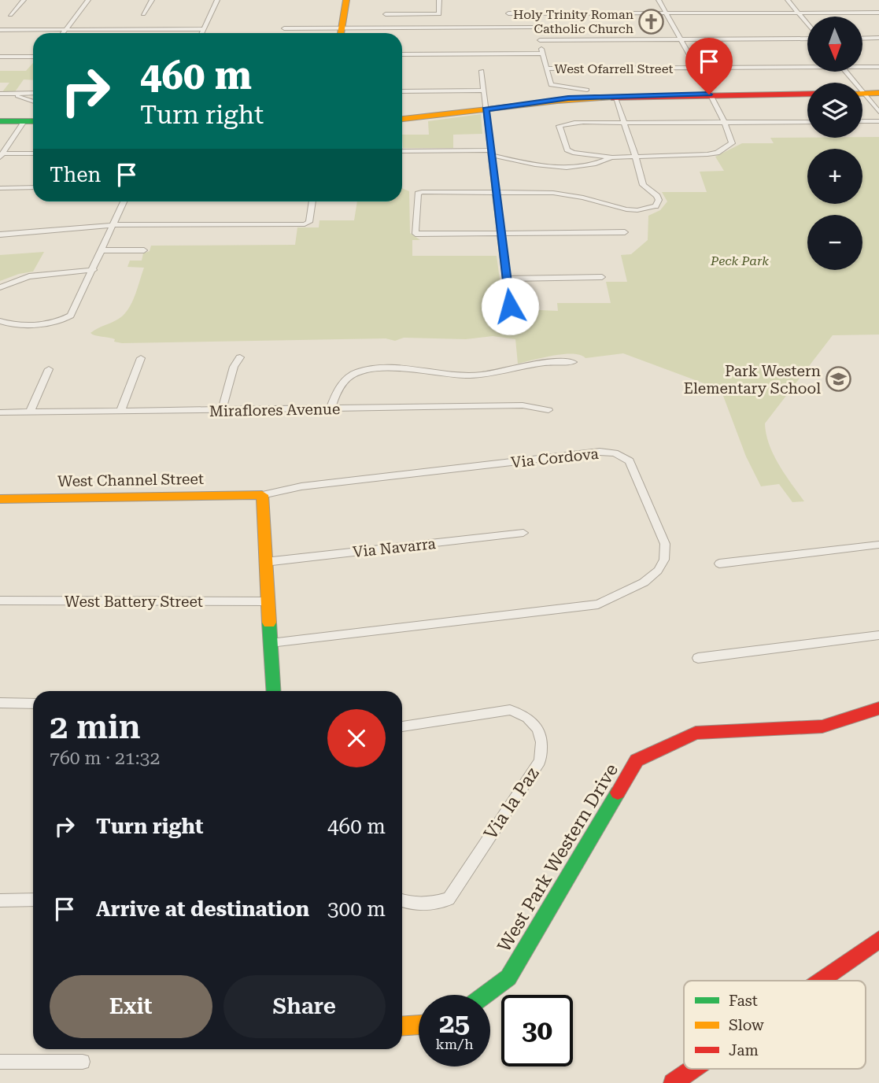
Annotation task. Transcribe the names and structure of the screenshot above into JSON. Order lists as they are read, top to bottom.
{
  "streets": {
    "street": [
      "West Ofarrell Street",
      "Miraflores Avenue",
      "Via Cordova",
      "West Channel Street",
      "Via Navarra",
      "West Battery Street",
      "Via la Paz",
      "West Park Western Drive"
    ]
  },
  "crossings": [
    ["Via Cordova", "West Channel Street"]
  ],
  "parks": ["Peck Park"],
  "places": {
    "church": ["Holy Trinity Roman Catholic Church"],
    "school or university": ["Park Western Elementary School"]
  },
  "legend": ["Fast", "Slow", "Jam"],
  "north": "bottom",
  "page": {
    "map_buttons": ["+", "−"],
    "turn": ["460 m", "Turn right"],
    "then": "Then",
    "heading": ["2 min", "760 m · 21:32"],
    "list": [
      {
        "name": "Turn right",
        "value": "460 m"
      },
      {
        "name": "Arrive at destination",
        "value": "300 m"
      }
    ],
    "buttons": ["Exit", "Share"],
    "speed": "25 km/h",
    "limit": "30"
  }
}
